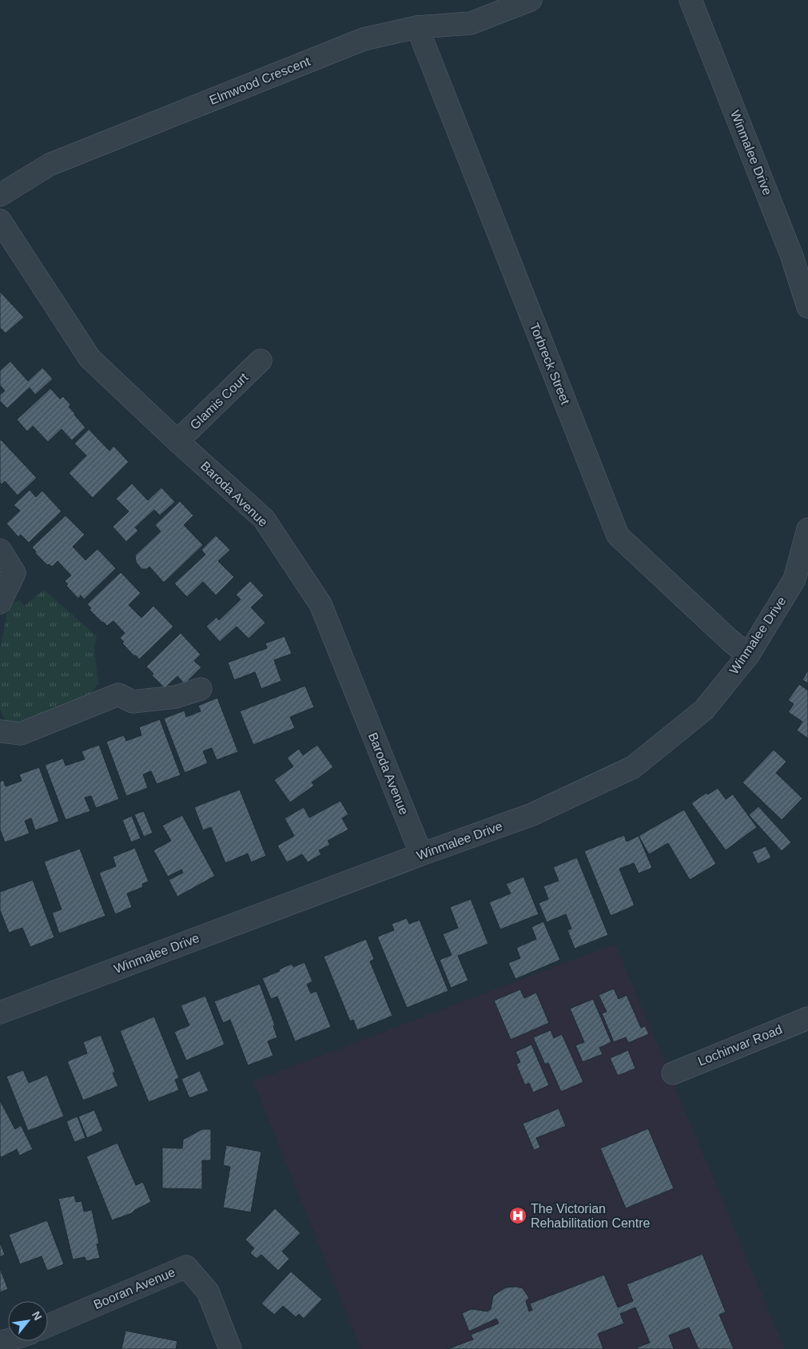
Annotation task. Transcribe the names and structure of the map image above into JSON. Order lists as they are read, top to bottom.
{
  "streets": {
    "street": [
      "Elmwood Crescent",
      "Winmalee Drive",
      "Torbreck Street",
      "Glamis Court",
      "Baroda Avenue",
      "Lochinvar Road",
      "Booran Avenue"
    ]
  },
  "crossings": [
    ["Elmwood Crescent", "Torbreck Street"],
    ["Winmalee Drive", "Torbreck Street"],
    ["Winmalee Drive", "Baroda Avenue"],
    ["Glamis Court", "Baroda Avenue"]
  ],
  "places": {
    "hospital": ["The Victorian Rehabilitation Centre"]
  },
  "north": "top right"
}
